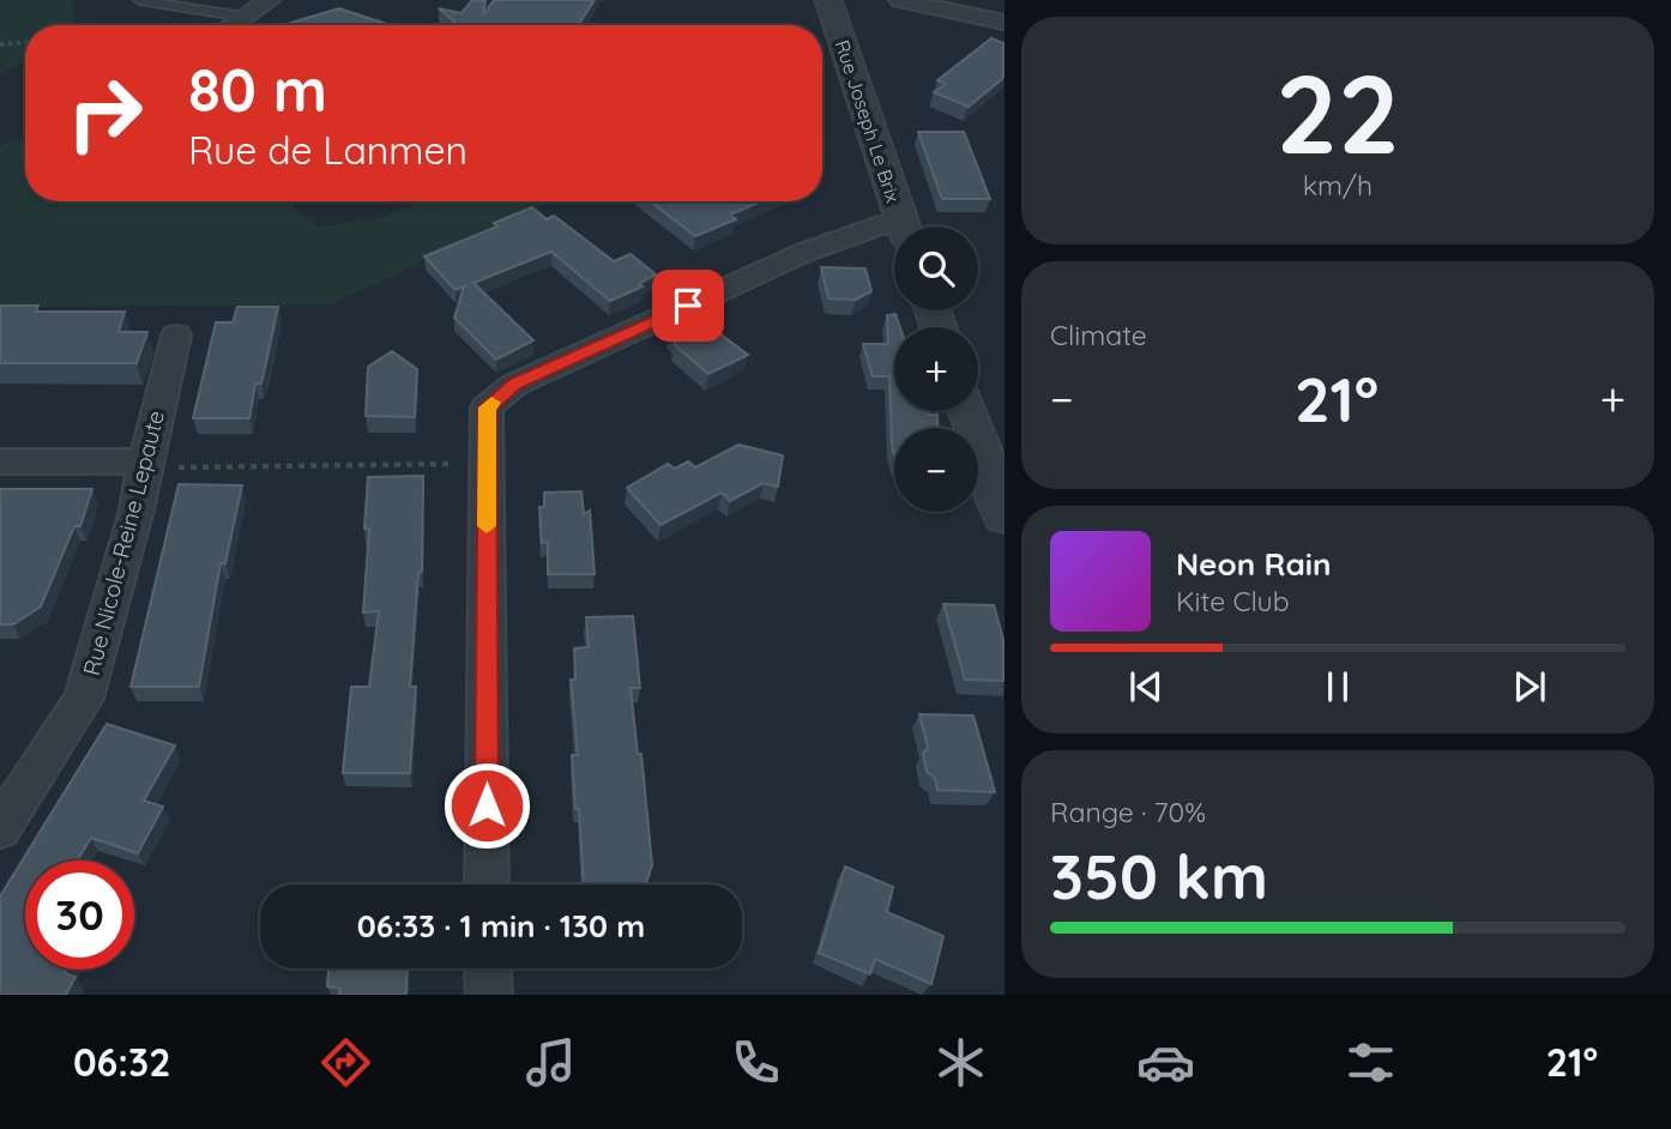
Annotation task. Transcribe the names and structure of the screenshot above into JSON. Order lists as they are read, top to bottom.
{
  "streets": {
    "street": ["Rue Joseph Le Brix", "Rue Nicole-Reine Lepaute"]
  },
  "page": {
    "tile": [
      ["22", "km/h"],
      "Climate",
      ["Range · 70%", "350 km"]
    ],
    "turn": ["80 m", "Rue de Lanmen"],
    "map_buttons": ["+", "−"],
    "heat": ["−", "21°", "+"],
    "song": ["Neon Rain", "Kite Club"],
    "limit": "30",
    "trip": "06:33 · 1 min · 130 m",
    "tabs": ["06:32", "21°"]
  }
}
